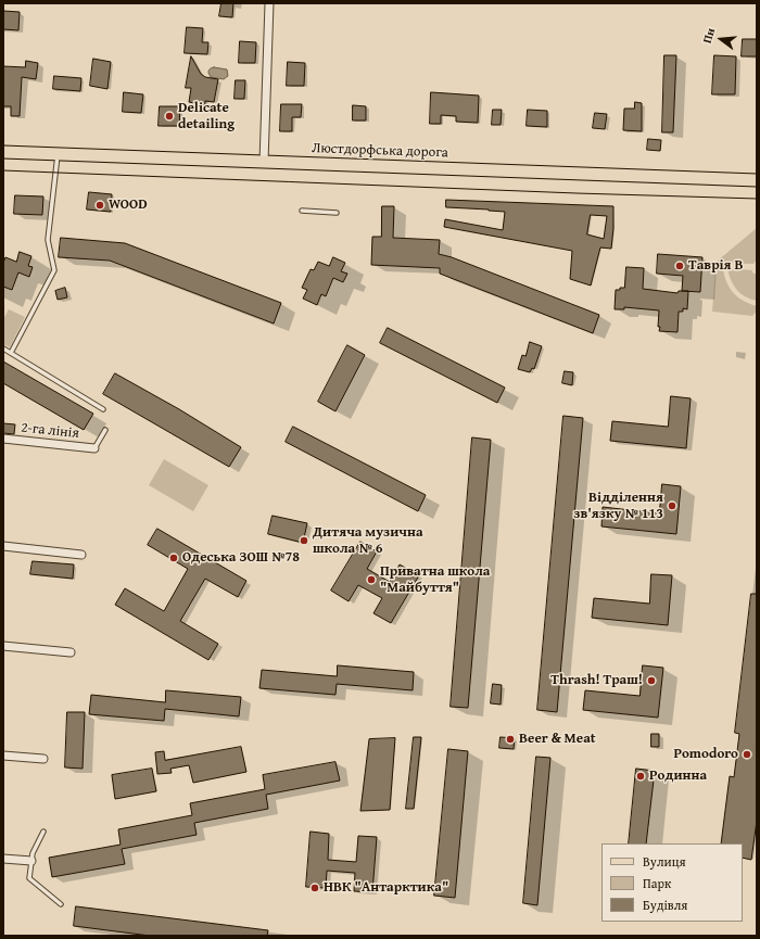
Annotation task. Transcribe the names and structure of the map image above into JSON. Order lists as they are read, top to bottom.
{
  "streets": {
    "main road": ["Люстдорфська дорога"],
    "street": ["2-га лінія"]
  },
  "places": [
    "Delicate detailing",
    "WOOD",
    "Таврія В",
    "Відділення зв'язку № 113",
    "Дитяча музична школа № 6",
    "Одеська ЗОШ №78",
    "Приватна школа \"Майбуття\"",
    "Thrash! Траш!",
    "Beer & Meat",
    "Pomodoro",
    "Родинна",
    "НВК \"Антарктика\""
  ],
  "legend": ["Вулиця", "Парк", "Будівля"],
  "north": "left"
}
